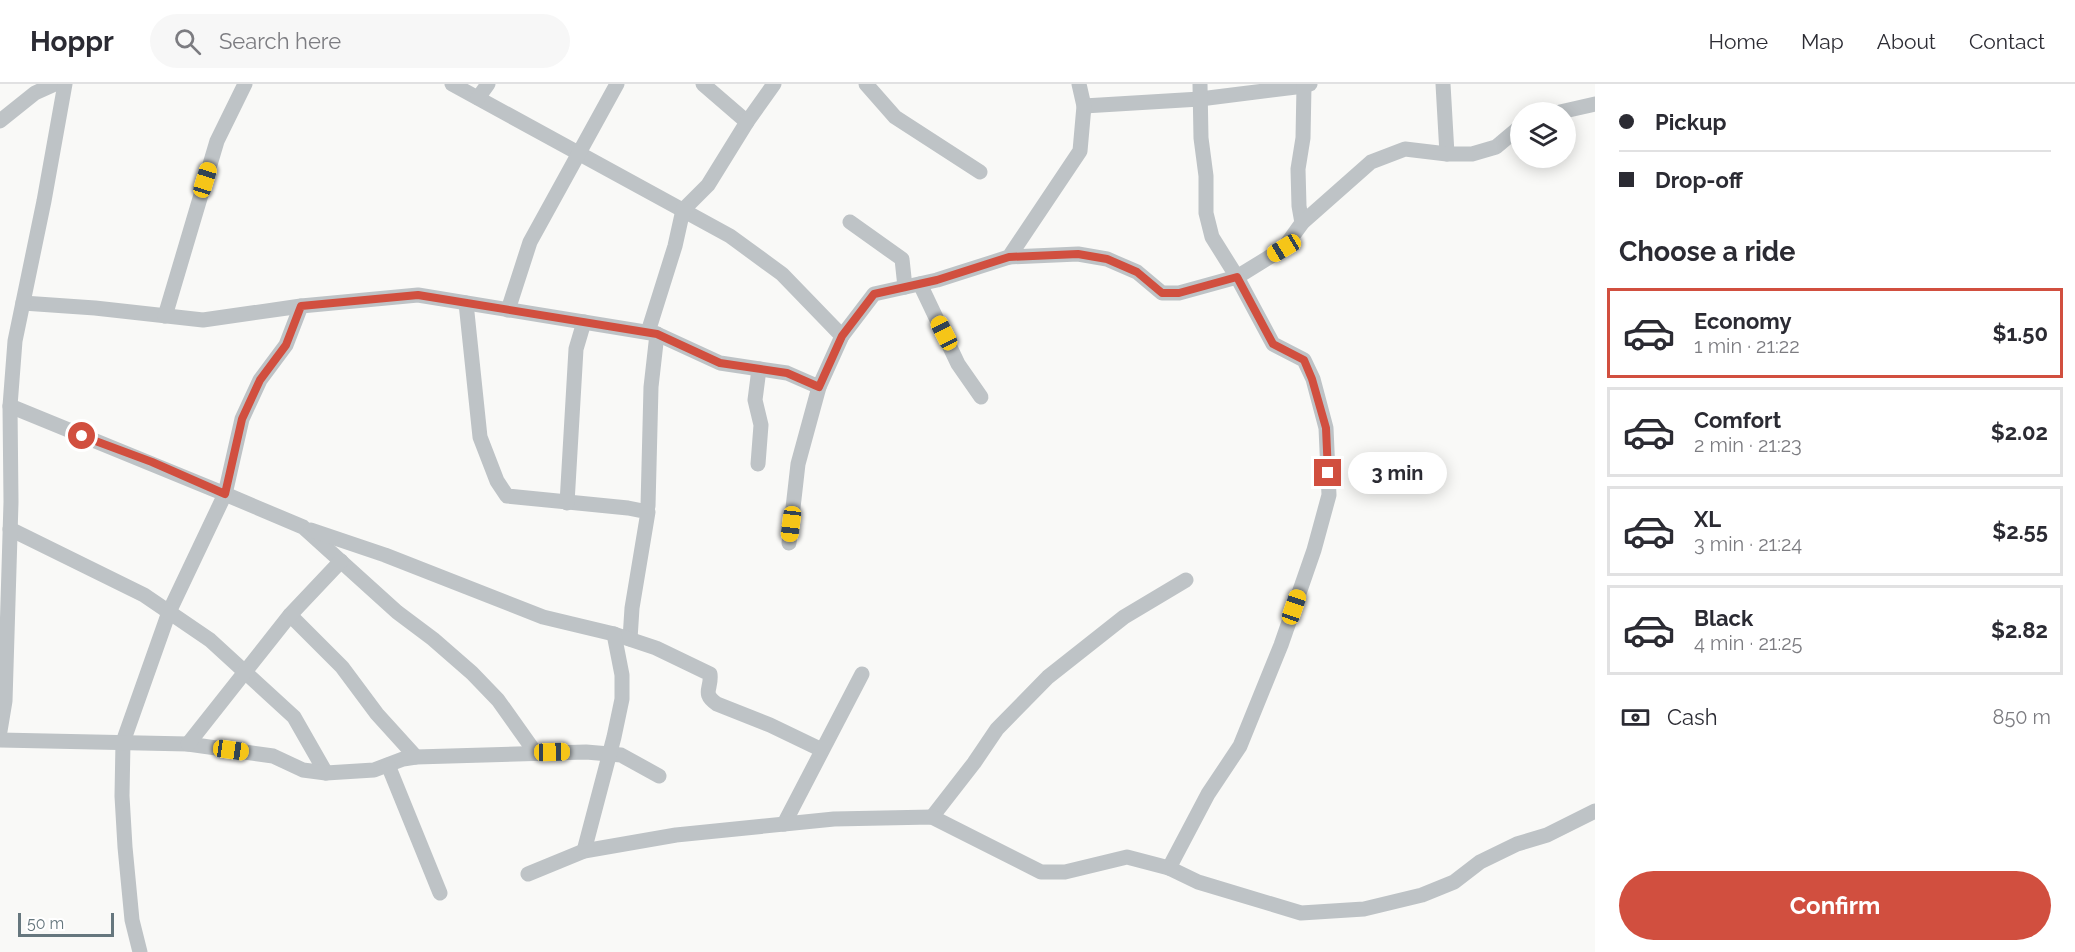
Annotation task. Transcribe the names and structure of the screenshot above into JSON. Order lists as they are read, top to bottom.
{
  "scale_bar": "50 m",
  "page": {
    "header": "Hoppr",
    "search": "Search here",
    "nav": [
      "Home",
      "Map",
      "About",
      "Contact"
    ],
    "banner": ["Pickup", "Drop-off"],
    "heading": "Choose a ride",
    "list": [
      {
        "name": "Economy",
        "note": "1 min · 21:22",
        "value": "$1.50"
      },
      {
        "name": "Comfort",
        "note": "2 min · 21:23",
        "value": "$2.02"
      },
      {
        "name": "XL",
        "note": "3 min · 21:24",
        "value": "$2.55"
      },
      {
        "name": "Black",
        "note": "4 min · 21:25",
        "value": "$2.82"
      }
    ],
    "bubble": "3 min",
    "pay": ["Cash", "850 m"],
    "buttons": "Confirm",
    "scale": "50 m"
  }
}
